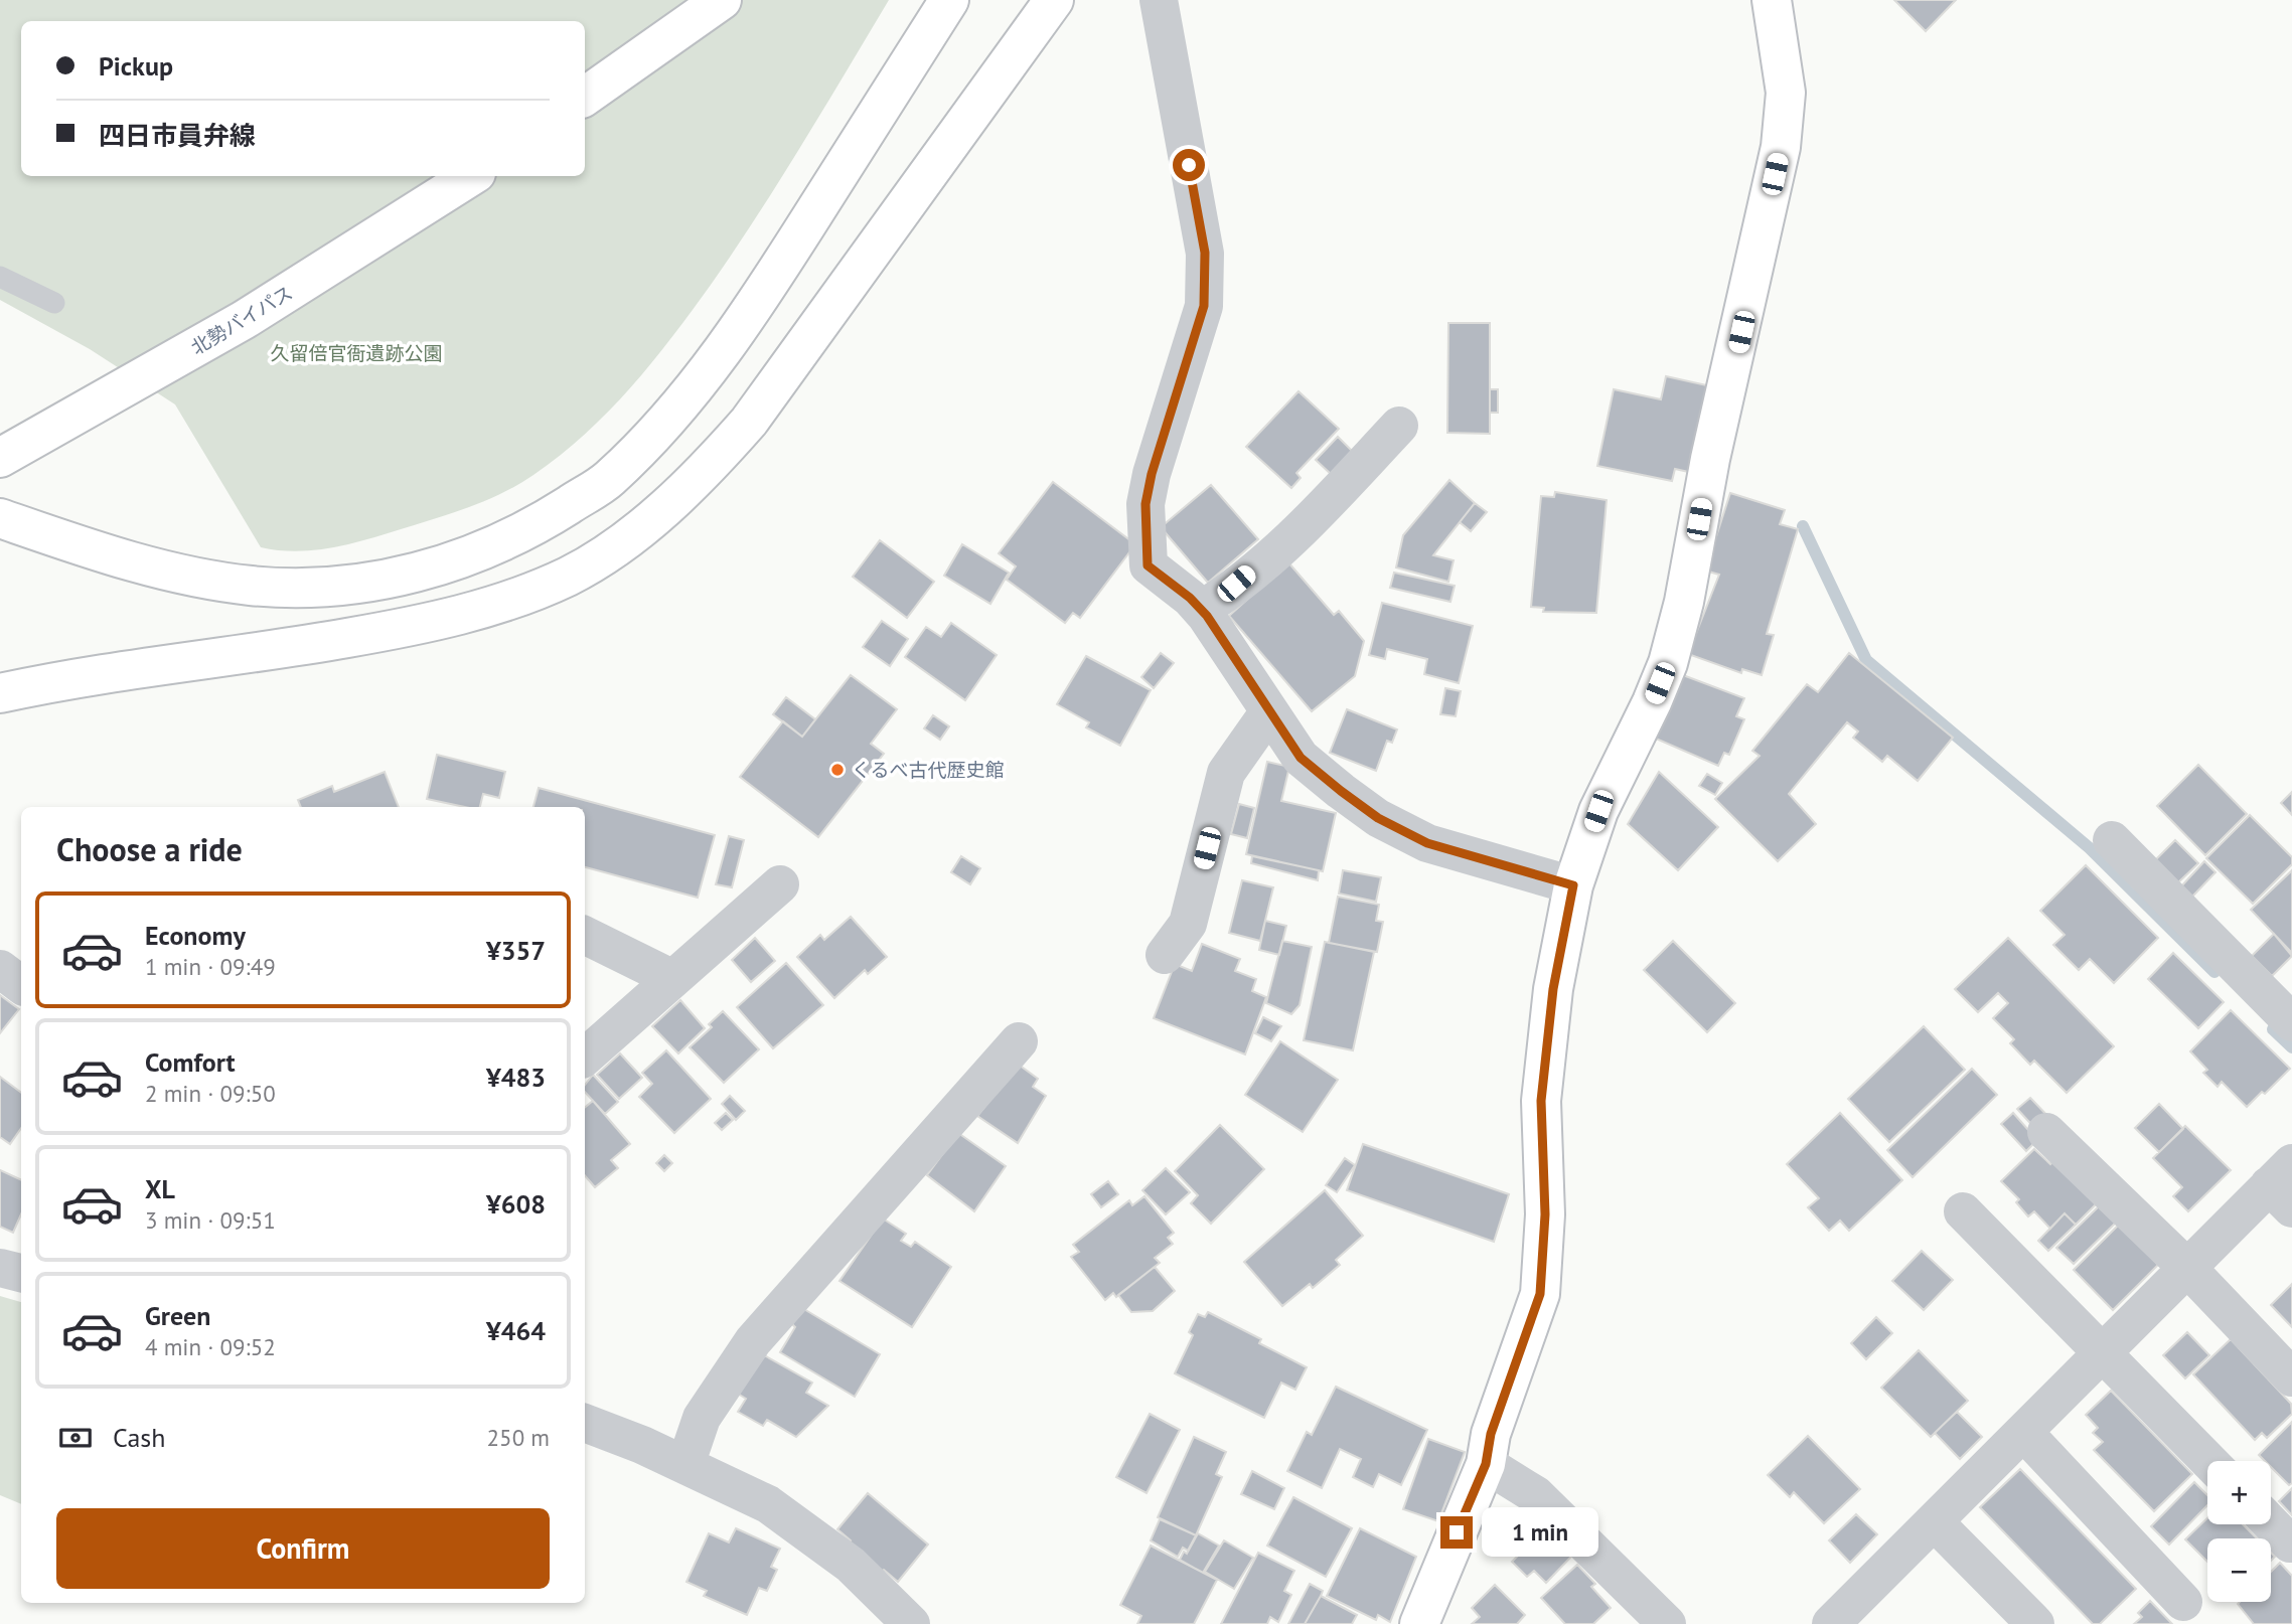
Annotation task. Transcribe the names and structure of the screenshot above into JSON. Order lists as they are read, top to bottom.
{
  "streets": {
    "main road": ["北勢バイパス"]
  },
  "parks": ["久留倍官衙遺跡公園"],
  "places": ["くるべ古代歴史館"],
  "page": {
    "banner": ["Pickup", "四日市員弁線"],
    "heading": "Choose a ride",
    "list": [
      {
        "name": "Economy",
        "note": "1 min · 09:49",
        "value": "¥357"
      },
      {
        "name": "Comfort",
        "note": "2 min · 09:50",
        "value": "¥483"
      },
      {
        "name": "XL",
        "note": "3 min · 09:51",
        "value": "¥608"
      },
      {
        "name": "Green",
        "note": "4 min · 09:52",
        "value": "¥464"
      }
    ],
    "pay": ["Cash", "250 m"],
    "map_buttons": ["+", "−"],
    "buttons": "Confirm",
    "bubble": "1 min"
  }
}
